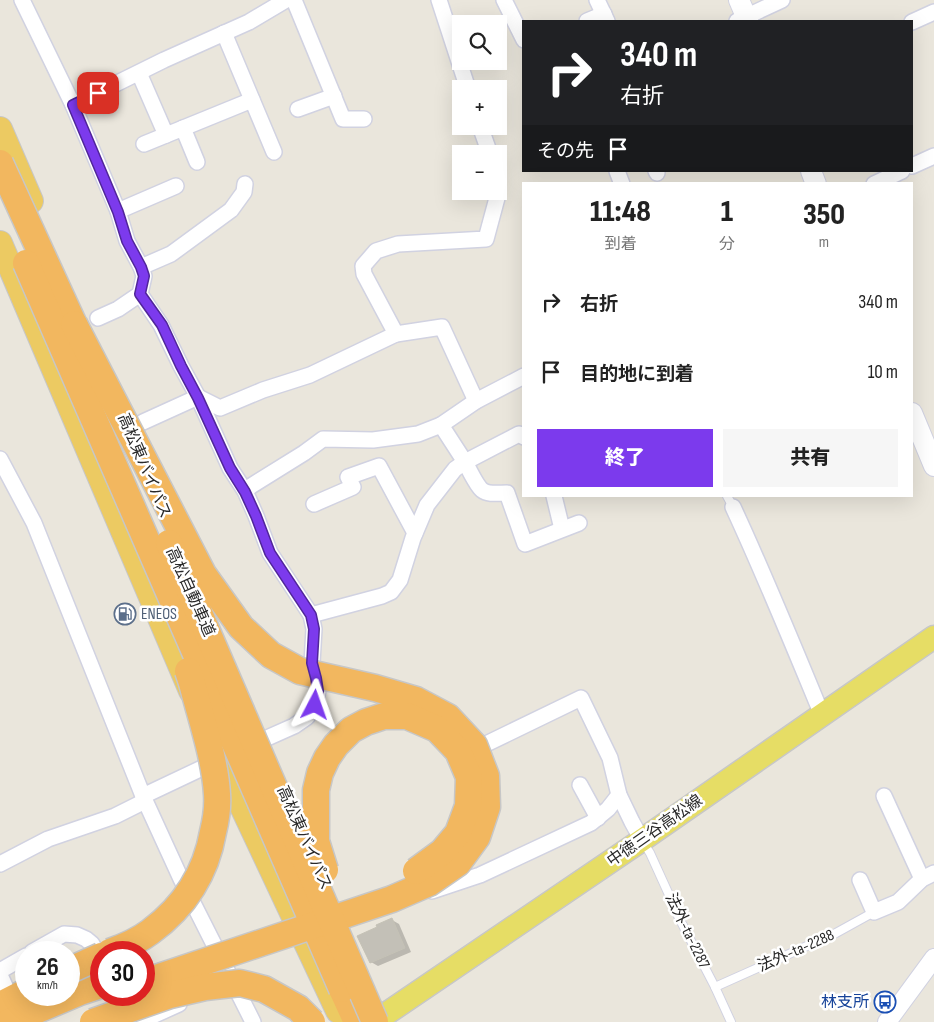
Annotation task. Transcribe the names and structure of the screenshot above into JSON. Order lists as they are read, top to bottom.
{
  "streets": {
    "highway": ["高松東バイパス", "高松自動車道"],
    "main road": ["中徳三谷高松線"],
    "lane": ["法外-ta-2287", "法外-ta-2288"]
  },
  "crossings": [
    ["高松東バイパス", "高松自動車道"],
    ["高松東バイパス", "中徳三谷高松線"],
    ["高松自動車道", "中徳三谷高松線"],
    ["中徳三谷高松線", "法外-ta-2287"],
    ["法外-ta-2287", "法外-ta-2288"]
  ],
  "places": {
    "fuel station": ["ENEOS"],
    "bus stop": ["林支所"]
  },
  "page": {
    "map_buttons": ["+", "−"],
    "turn": ["340 m", "右折"],
    "then": "その先",
    "eta": [
      "11:48",
      "到着",
      "1",
      "分",
      "350",
      "m"
    ],
    "list": [
      {
        "name": "右折",
        "value": "340 m"
      },
      {
        "name": "目的地に到着",
        "value": "10 m"
      }
    ],
    "buttons": ["終了", "共有"],
    "speed": "26 km/h",
    "limit": "30"
  }
}
